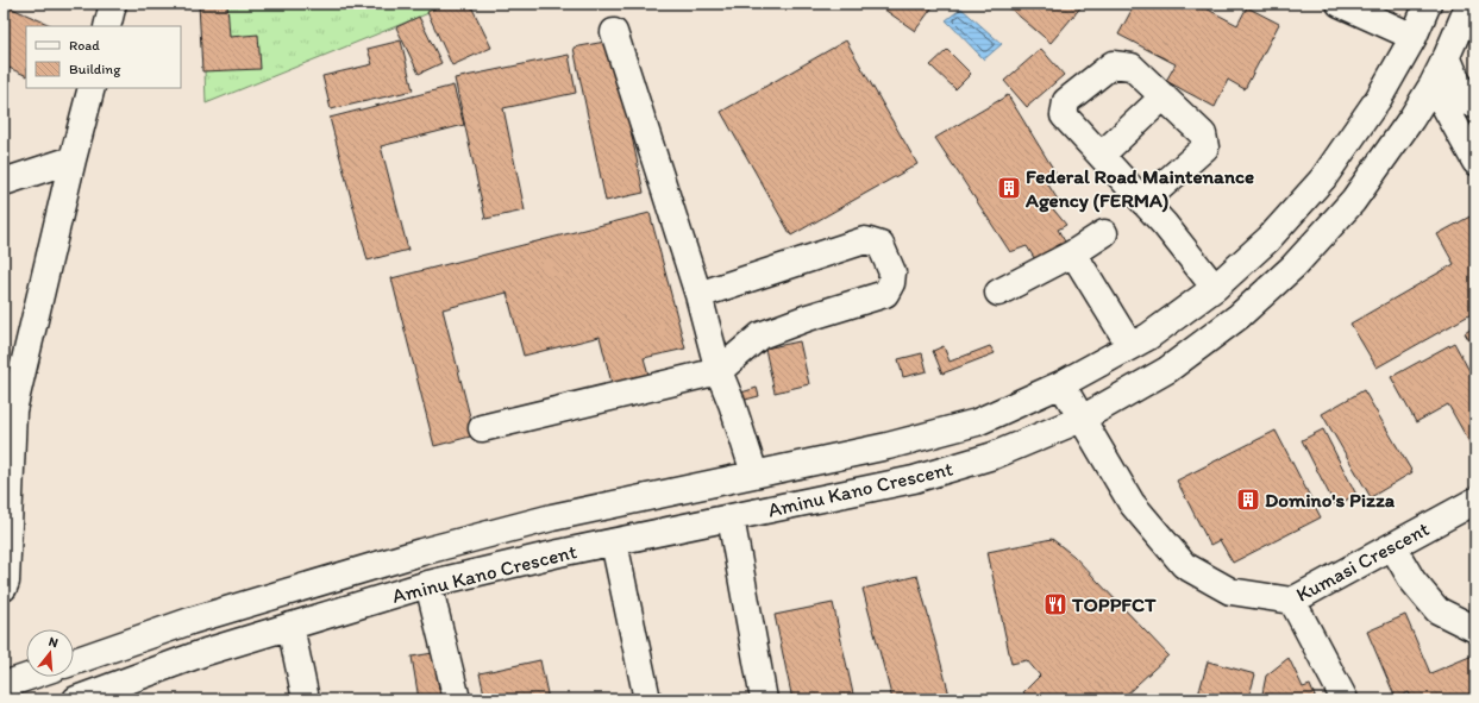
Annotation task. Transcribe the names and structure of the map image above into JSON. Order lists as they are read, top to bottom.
{
  "streets": {
    "street": ["Aminu Kano Crescent", "Kumasi Crescent"]
  },
  "crossings": [
    ["Aminu Kano Crescent", "Kumasi Crescent"]
  ],
  "places": {
    "building": ["Federal Road Maintenance Agency (FERMA)", "Domino's Pizza"],
    "restaurant": ["TOPPFCT"]
  },
  "legend": ["Road", "Building"],
  "north": "top"
}
